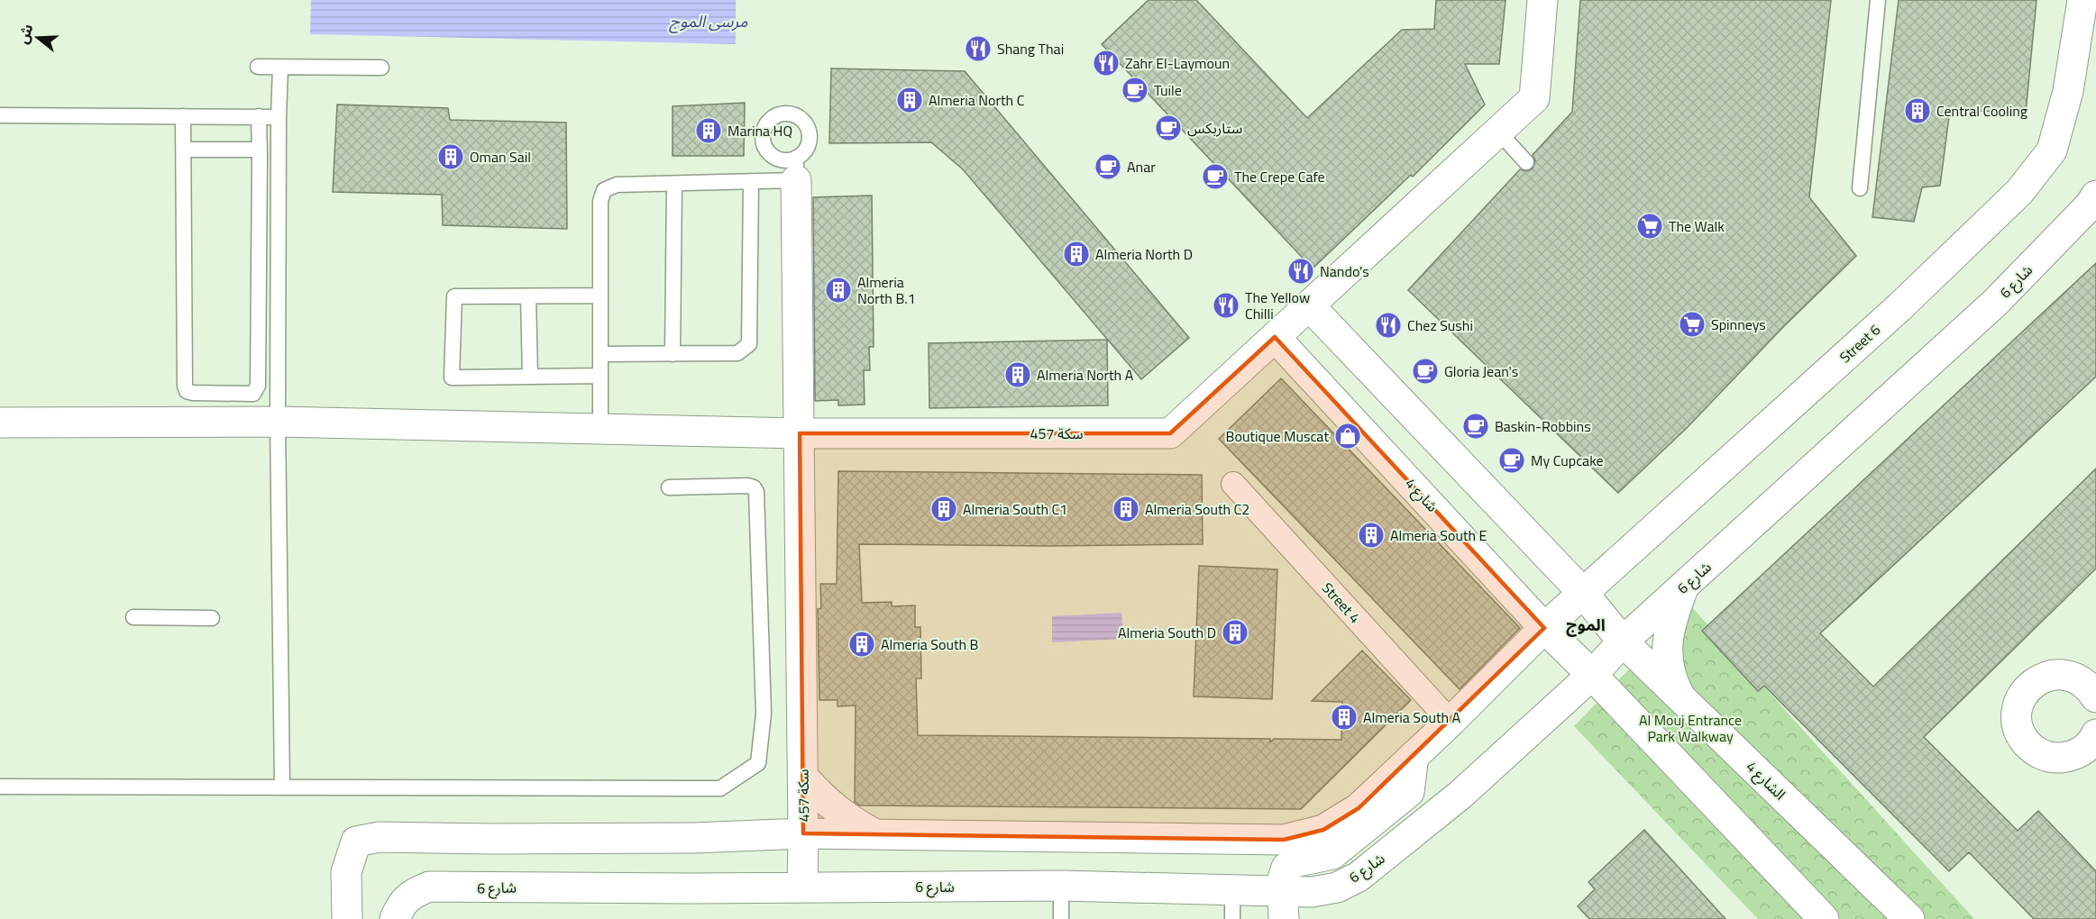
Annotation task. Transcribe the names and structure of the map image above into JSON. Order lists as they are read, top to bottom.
{
  "streets": {
    "street": [
      "شارع 6",
      "Street 6",
      "سكة 457",
      "شارع 4",
      "Street 4",
      "الشارع 4"
    ]
  },
  "crossings": [
    ["شارع 6", "سكة 457"],
    ["شارع 6", "شارع 4"],
    ["شارع 6", "الشارع 4"],
    ["Street 6", "شارع 4"],
    ["سكة 457", "شارع 4"]
  ],
  "districts": ["الموج"],
  "water": ["مرسى الموج"],
  "parks": ["Al Mouj Entrance Park Walkway"],
  "places": {
    "restaurant": [
      "Shang Thai",
      "Zahr El-Laymoun",
      "Nando's",
      "The Yellow Chilli",
      "Chez Sushi"
    ],
    "cafe": [
      "Tuile",
      "ستاربكس",
      "Anar",
      "The Crepe Cafe",
      "Gloria Jean's",
      "Baskin-Robbins",
      "My Cupcake"
    ],
    "building": [
      "Almeria North C",
      "Central Cooling",
      "Marina HQ",
      "Oman Sail",
      "Almeria North D",
      "Almeria North B.1",
      "Almeria North A",
      "Almeria South C1",
      "Almeria South C2",
      "Almeria South E",
      "Almeria South D",
      "Almeria South B",
      "Almeria South A"
    ],
    "supermarket": ["The Walk", "Spinneys"],
    "shop": ["Boutique Muscat"]
  },
  "north": "left"
}
